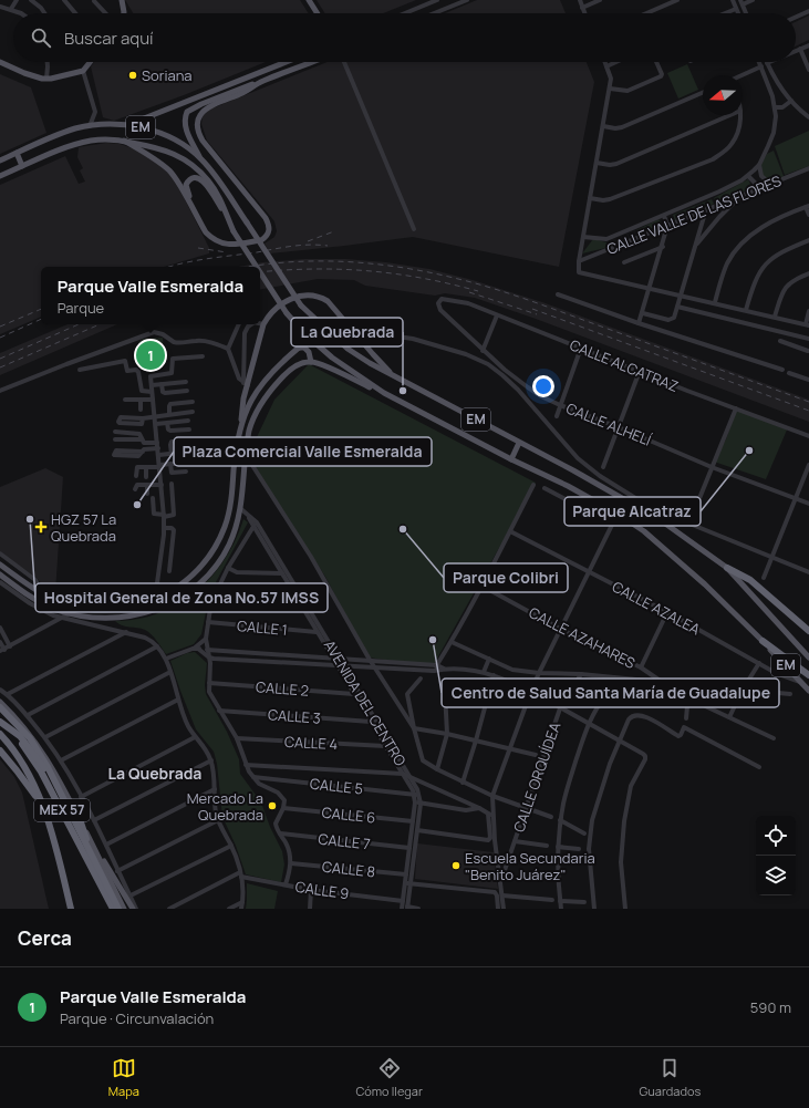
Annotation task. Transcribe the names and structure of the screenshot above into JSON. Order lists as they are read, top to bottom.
{
  "streets": {
    "highway": ["MEX 57"],
    "main road": ["EM"],
    "street": [
      "CALLE VALLE DE LAS FLORES",
      "CALLE ALCATRAZ",
      "CALLE ALHELÍ",
      "CALLE AZALEA",
      "CALLE 1",
      "CALLE AZAHARES",
      "CALLE 2",
      "AVENIDA DEL CENTRO",
      "CALLE 3",
      "CALLE 4",
      "CALLE ORQUÍDEA",
      "CALLE 5",
      "CALLE 6",
      "CALLE 7",
      "CALLE 8",
      "CALLE 9"
    ]
  },
  "crossings": [
    ["EM", "CALLE AZALEA"],
    ["CALLE ALCATRAZ", "CALLE ALHELÍ"],
    ["CALLE 1", "AVENIDA DEL CENTRO"],
    ["CALLE 2", "AVENIDA DEL CENTRO"],
    ["AVENIDA DEL CENTRO", "CALLE 3"],
    ["AVENIDA DEL CENTRO", "CALLE 4"],
    ["AVENIDA DEL CENTRO", "CALLE 5"],
    ["AVENIDA DEL CENTRO", "CALLE 6"],
    ["AVENIDA DEL CENTRO", "CALLE 7"],
    ["AVENIDA DEL CENTRO", "CALLE 8"],
    ["AVENIDA DEL CENTRO", "CALLE 9"]
  ],
  "districts": ["La Quebrada"],
  "places": {
    "other": [
      "Soriana",
      "La Quebrada",
      "Parque Alcatraz",
      "Plaza Comercial Valle Esmeralda",
      "Hospital General de Zona No.57 IMSS",
      "Parque Colibri",
      "Centro de Salud Santa María de Guadalupe",
      "Mercado La Quebrada",
      "Escuela Secundaria \"Benito Juárez\""
    ],
    "health": ["HGZ 57 La Quebrada"]
  },
  "north": "left",
  "page": {
    "search": "Buscar aquí",
    "popup": ["Parque Valle Esmeralda", "Parque"],
    "pins": "1",
    "heading": "Cerca",
    "list": [
      {
        "mark": "1",
        "name": "Parque Valle Esmeralda",
        "note": "Parque · Circunvalación",
        "value": "590 m"
      }
    ],
    "nav": ["Mapa", "Cómo llegar", "Guardados"]
  }
}
